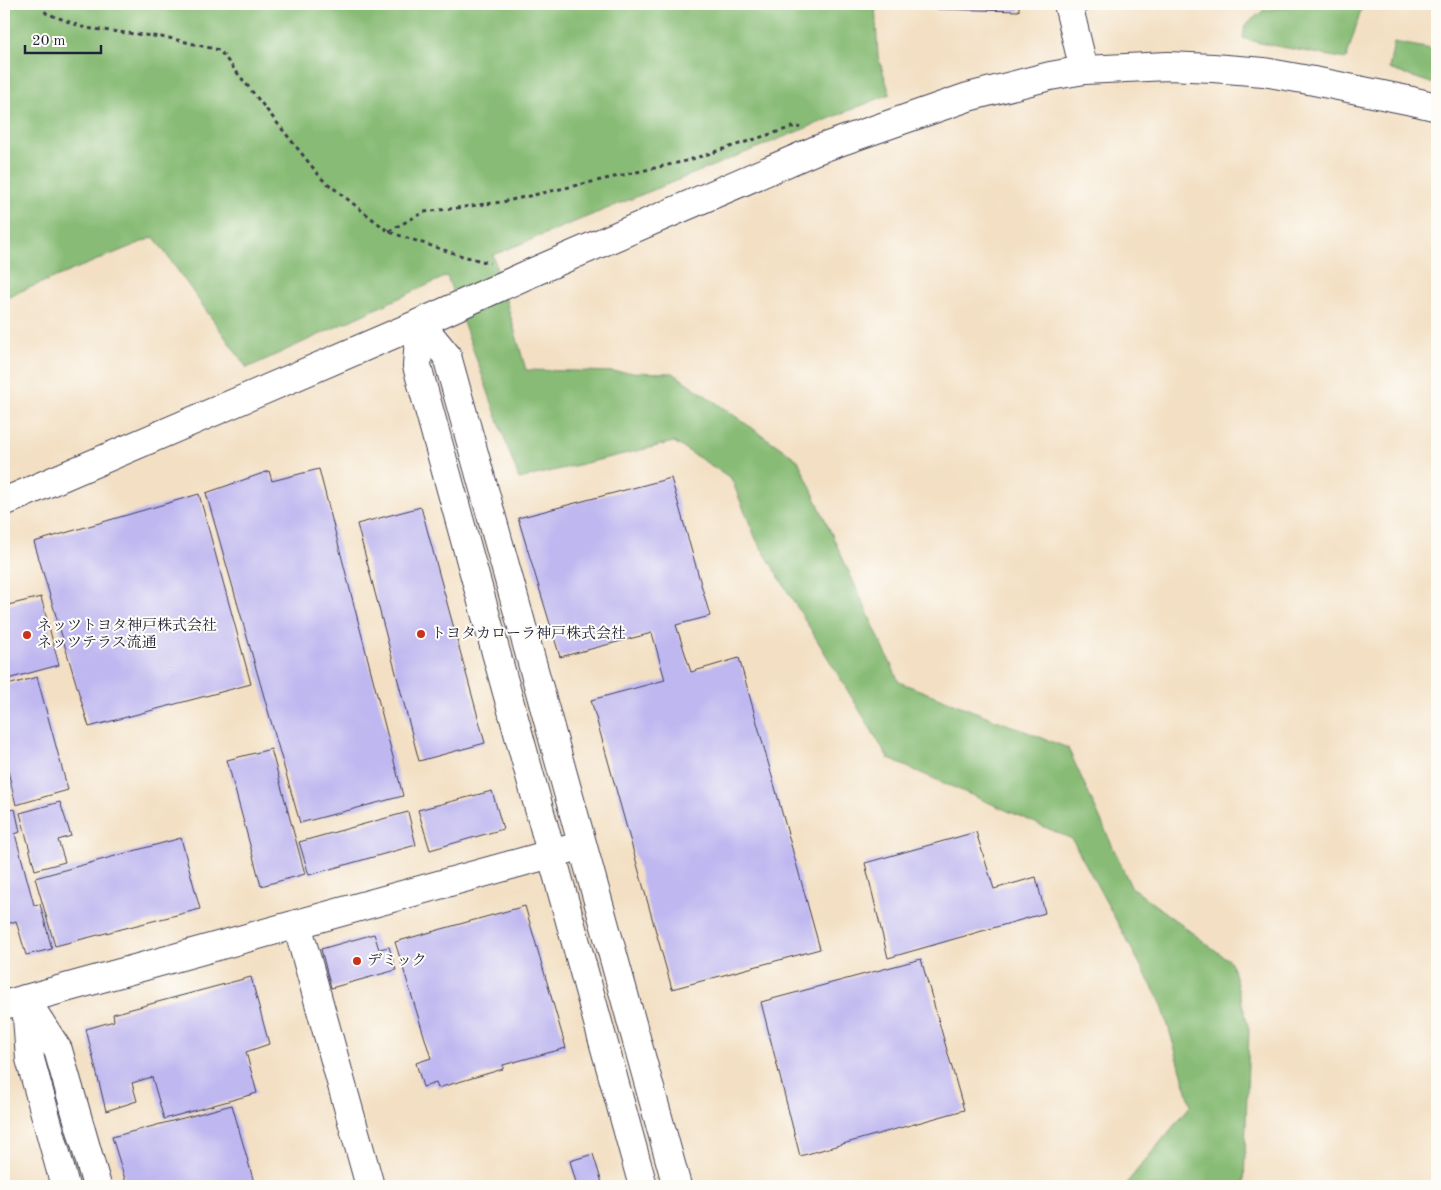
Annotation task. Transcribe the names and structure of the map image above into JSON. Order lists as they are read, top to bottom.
{
  "places": ["トヨタカローラ神戸株式会社", "ネッツトヨタ神戸株式会社 ネッツテラス流通", "デミック"],
  "scale_bar": "20 m"
}
